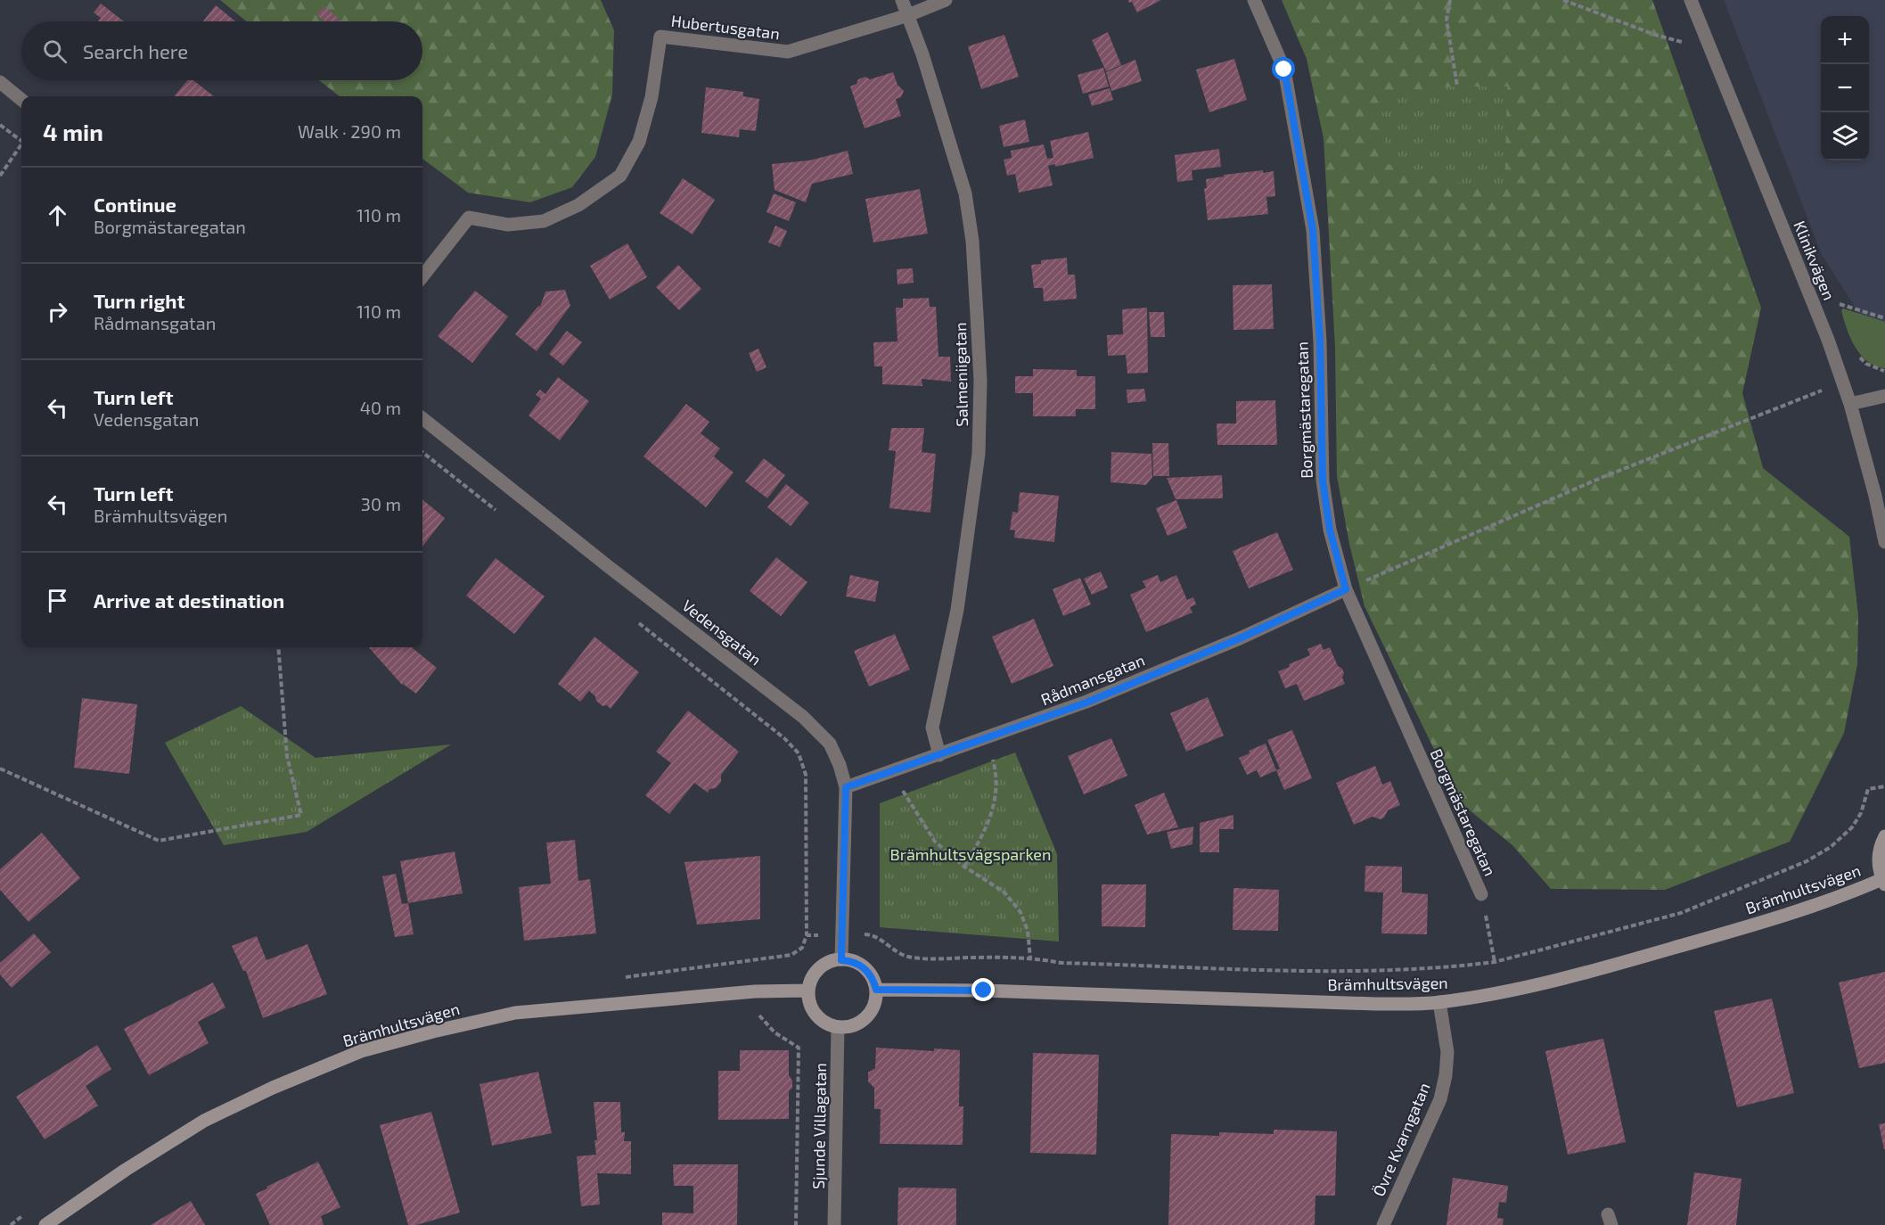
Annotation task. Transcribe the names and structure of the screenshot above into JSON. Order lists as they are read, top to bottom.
{
  "streets": {
    "street": [
      "Hubertusgatan",
      "Klinikvägen",
      "Salmeniigatan",
      "Borgmästaregatan",
      "Vedensgatan",
      "Rådmansgatan",
      "Brämhultsvägen",
      "Sjunde Villagatan",
      "Övre Kvarngatan"
    ]
  },
  "crossings": [
    ["Hubertusgatan", "Salmeniigatan"],
    ["Salmeniigatan", "Rådmansgatan"],
    ["Borgmästaregatan", "Rådmansgatan"],
    ["Vedensgatan", "Rådmansgatan"],
    ["Vedensgatan", "Brämhultsvägen"],
    ["Vedensgatan", "Sjunde Villagatan"],
    ["Brämhultsvägen", "Sjunde Villagatan"],
    ["Brämhultsvägen", "Övre Kvarngatan"]
  ],
  "parks": ["Brämhultsvägsparken"],
  "page": {
    "map_buttons": ["+", "−"],
    "search": "Search here",
    "heading": ["4 min", "Walk · 290 m"],
    "list": [
      ["Continue", "Borgmästaregatan", "110 m"],
      ["Turn right", "Rådmansgatan", "110 m"],
      ["Turn left", "Vedensgatan", "40 m"],
      ["Turn left", "Brämhultsvägen", "30 m"],
      "Arrive at destination"
    ]
  }
}
